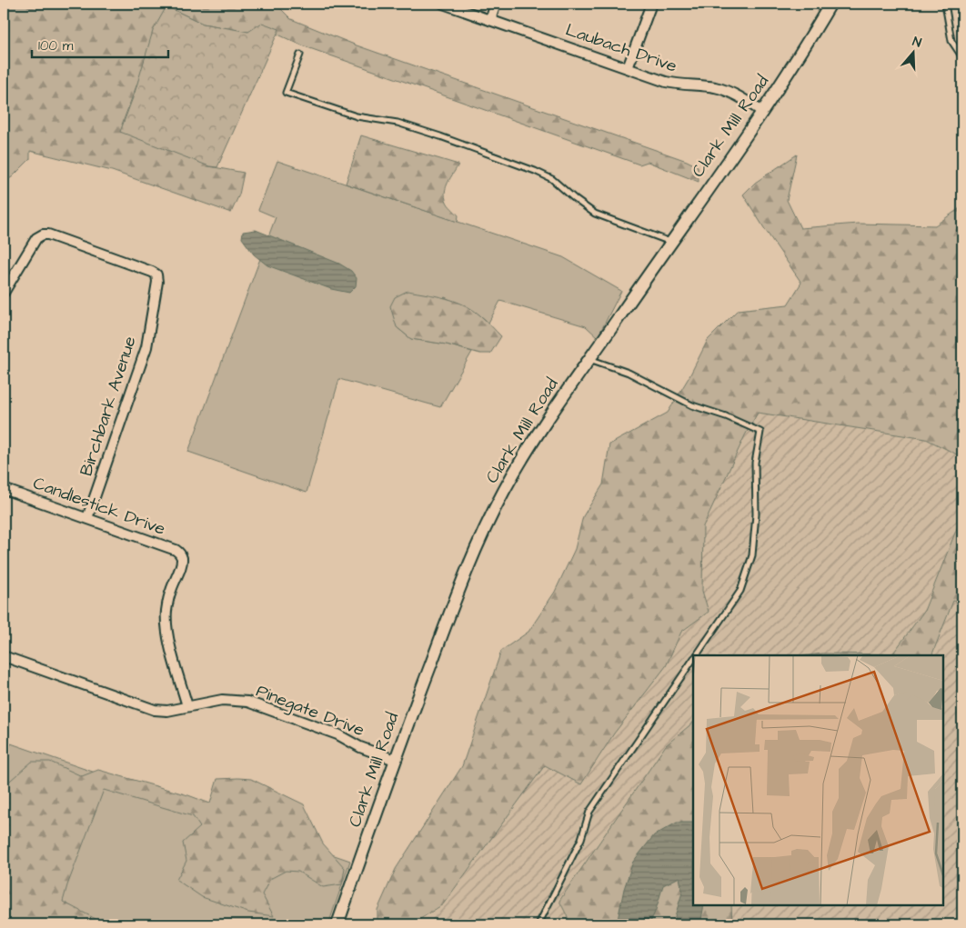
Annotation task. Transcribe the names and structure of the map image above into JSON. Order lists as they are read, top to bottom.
{
  "streets": {
    "street": [
      "Laubach Drive",
      "Clark Mill Road",
      "Birchbark Avenue",
      "Candlestick Drive",
      "Pinegate Drive"
    ]
  },
  "crossings": [
    ["Laubach Drive", "Clark Mill Road"],
    ["Clark Mill Road", "Pinegate Drive"],
    ["Birchbark Avenue", "Candlestick Drive"],
    ["Candlestick Drive", "Pinegate Drive"]
  ],
  "scale_bar": "100 m",
  "north": "top"
}
